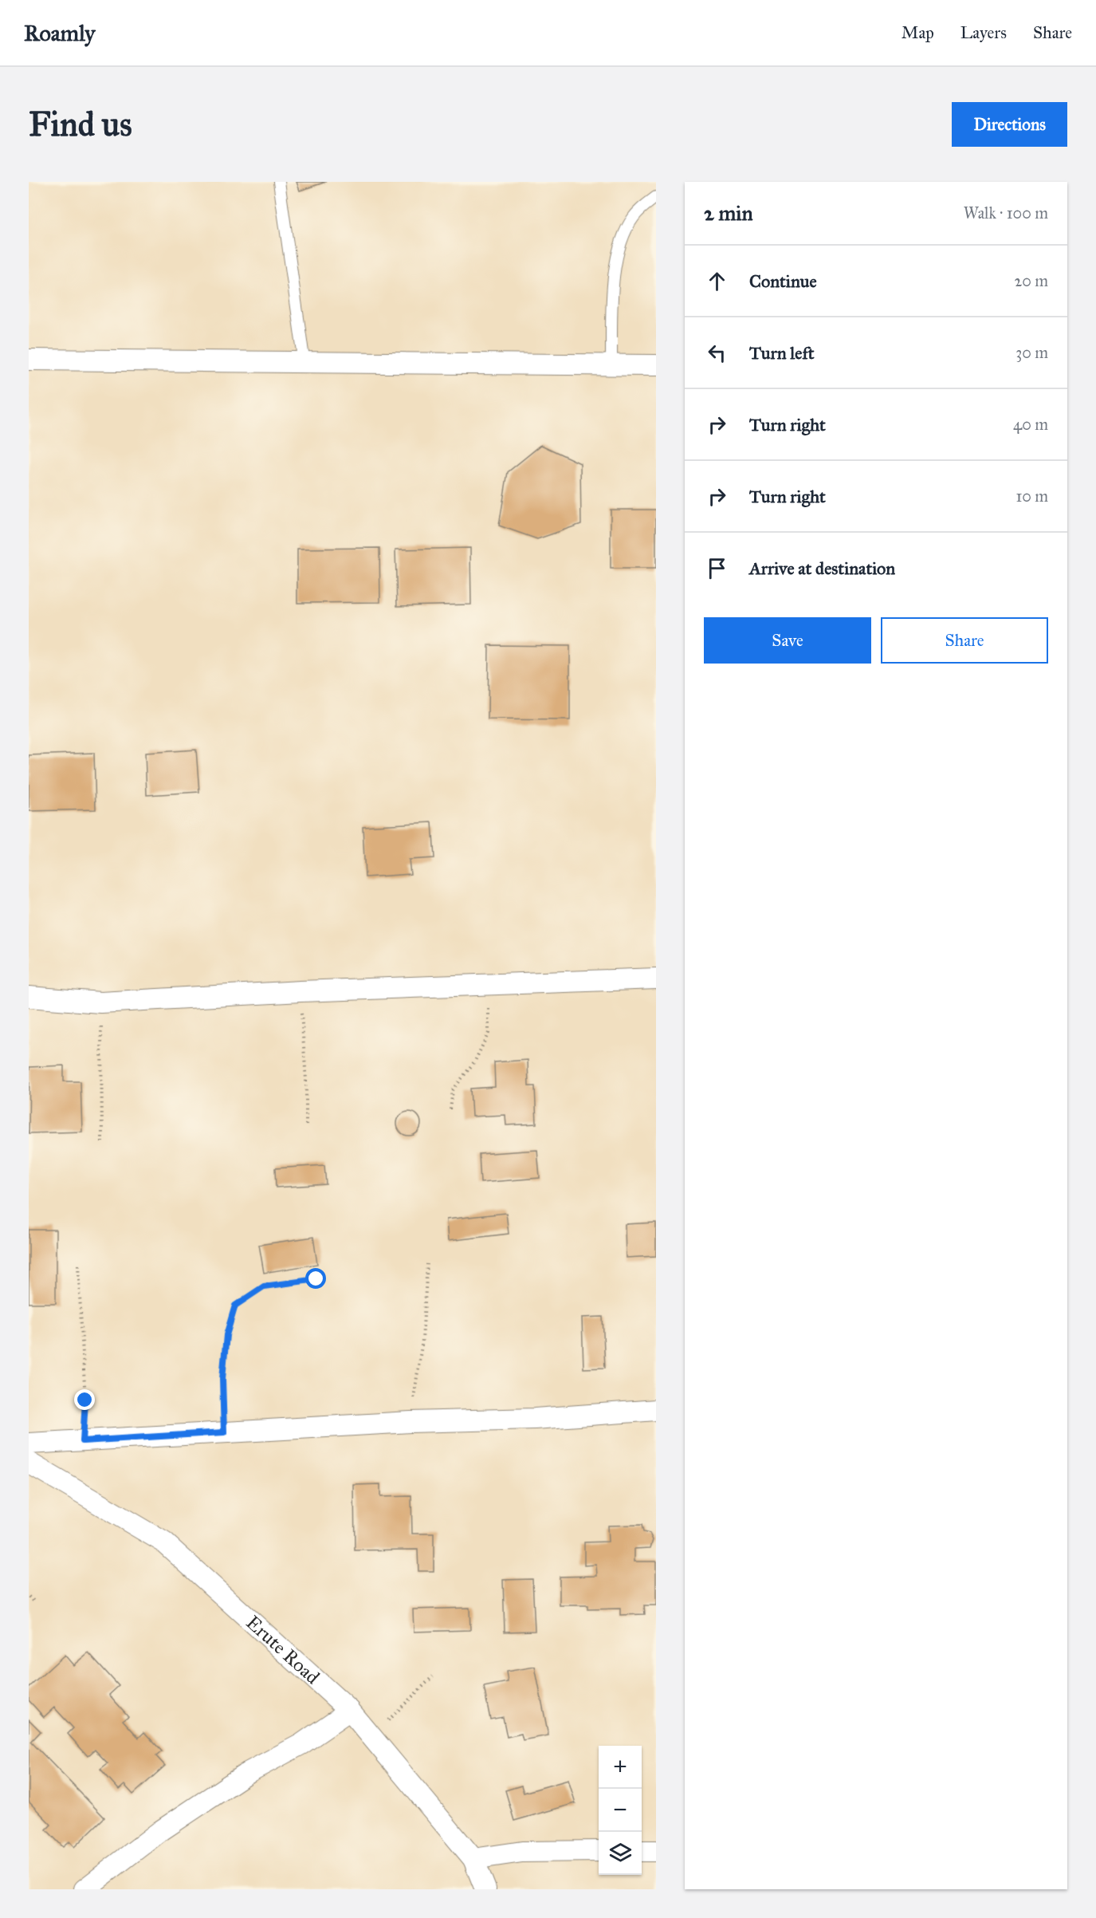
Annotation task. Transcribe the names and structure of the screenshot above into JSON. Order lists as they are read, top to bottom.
{
  "streets": {
    "street": ["Erute Road"]
  },
  "page": {
    "header": "Roamly",
    "nav": ["Map", "Layers", "Share"],
    "buttons": [
      "Directions",
      ["Save", "Share"]
    ],
    "title": "Find us",
    "heading": ["2 min", "Walk · 100 m"],
    "list": [
      ["Continue", "20 m"],
      ["Turn left", "30 m"],
      ["Turn right", "40 m"],
      ["Turn right", "10 m"],
      "Arrive at destination"
    ],
    "map_buttons": ["+", "−"]
  }
}
